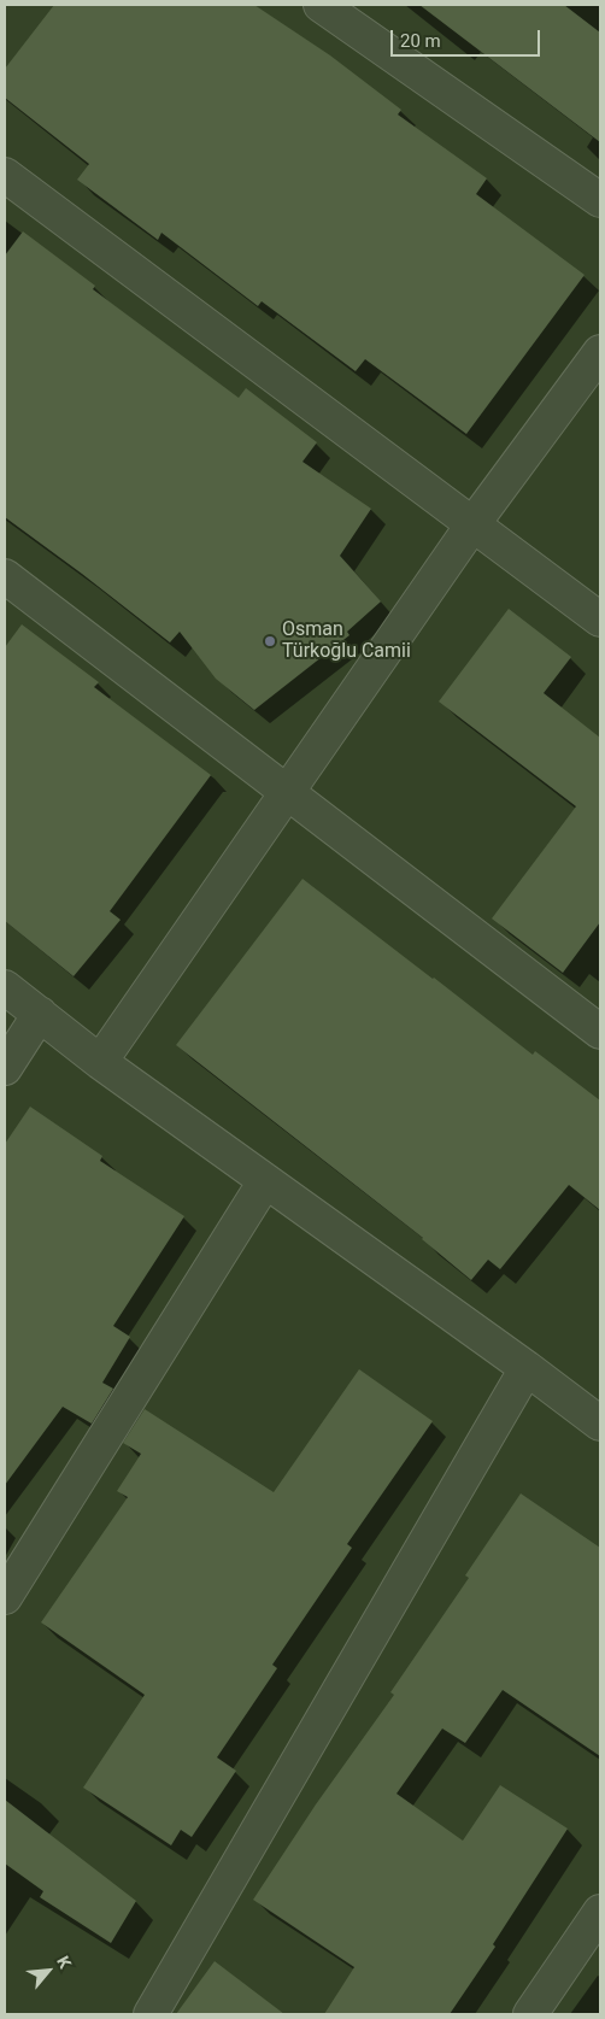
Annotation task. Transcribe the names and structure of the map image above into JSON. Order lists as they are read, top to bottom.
{
  "places": ["Osman Türkoğlu Camii"],
  "scale_bar": "20 m",
  "north": "top right"
}
